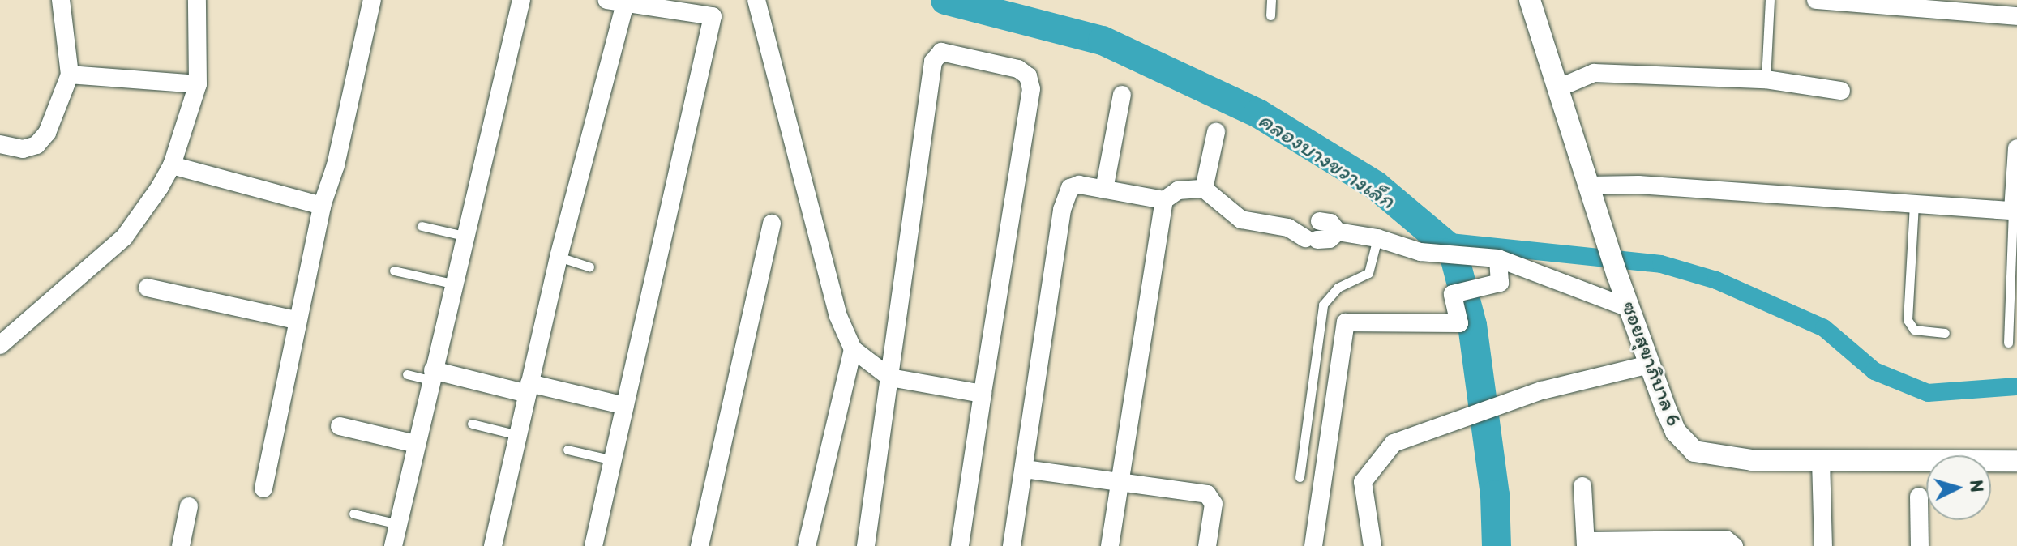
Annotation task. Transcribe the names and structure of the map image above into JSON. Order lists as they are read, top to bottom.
{
  "streets": {
    "street": ["ซอยสุขาภิบาล 6"]
  },
  "water": ["คลองบางขวางเล็ก"],
  "north": "right"
}
